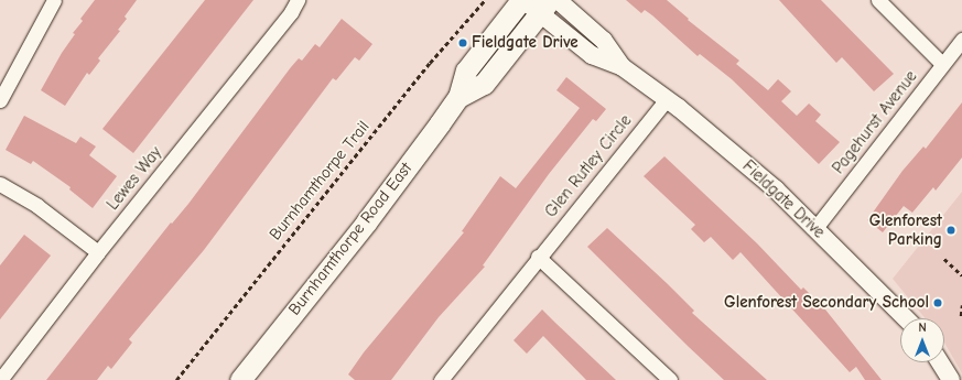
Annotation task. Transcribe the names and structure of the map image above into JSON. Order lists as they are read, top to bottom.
{
  "streets": {
    "main road": ["Burnhamthorpe Road East"],
    "street": [
      "Pagehurst Avenue",
      "Glen Rutley Circle",
      "Lewes Way",
      "Fieldgate Drive"
    ],
    "path": ["Burnhamthorpe Trail"]
  },
  "crossings": [
    ["Pagehurst Avenue", "Fieldgate Drive"],
    ["Glen Rutley Circle", "Fieldgate Drive"],
    ["Fieldgate Drive", "Burnhamthorpe Road East"]
  ],
  "places": ["Fieldgate Drive", "Glenforest Parking", "Glenforest Secondary School"],
  "north": "top"
}
